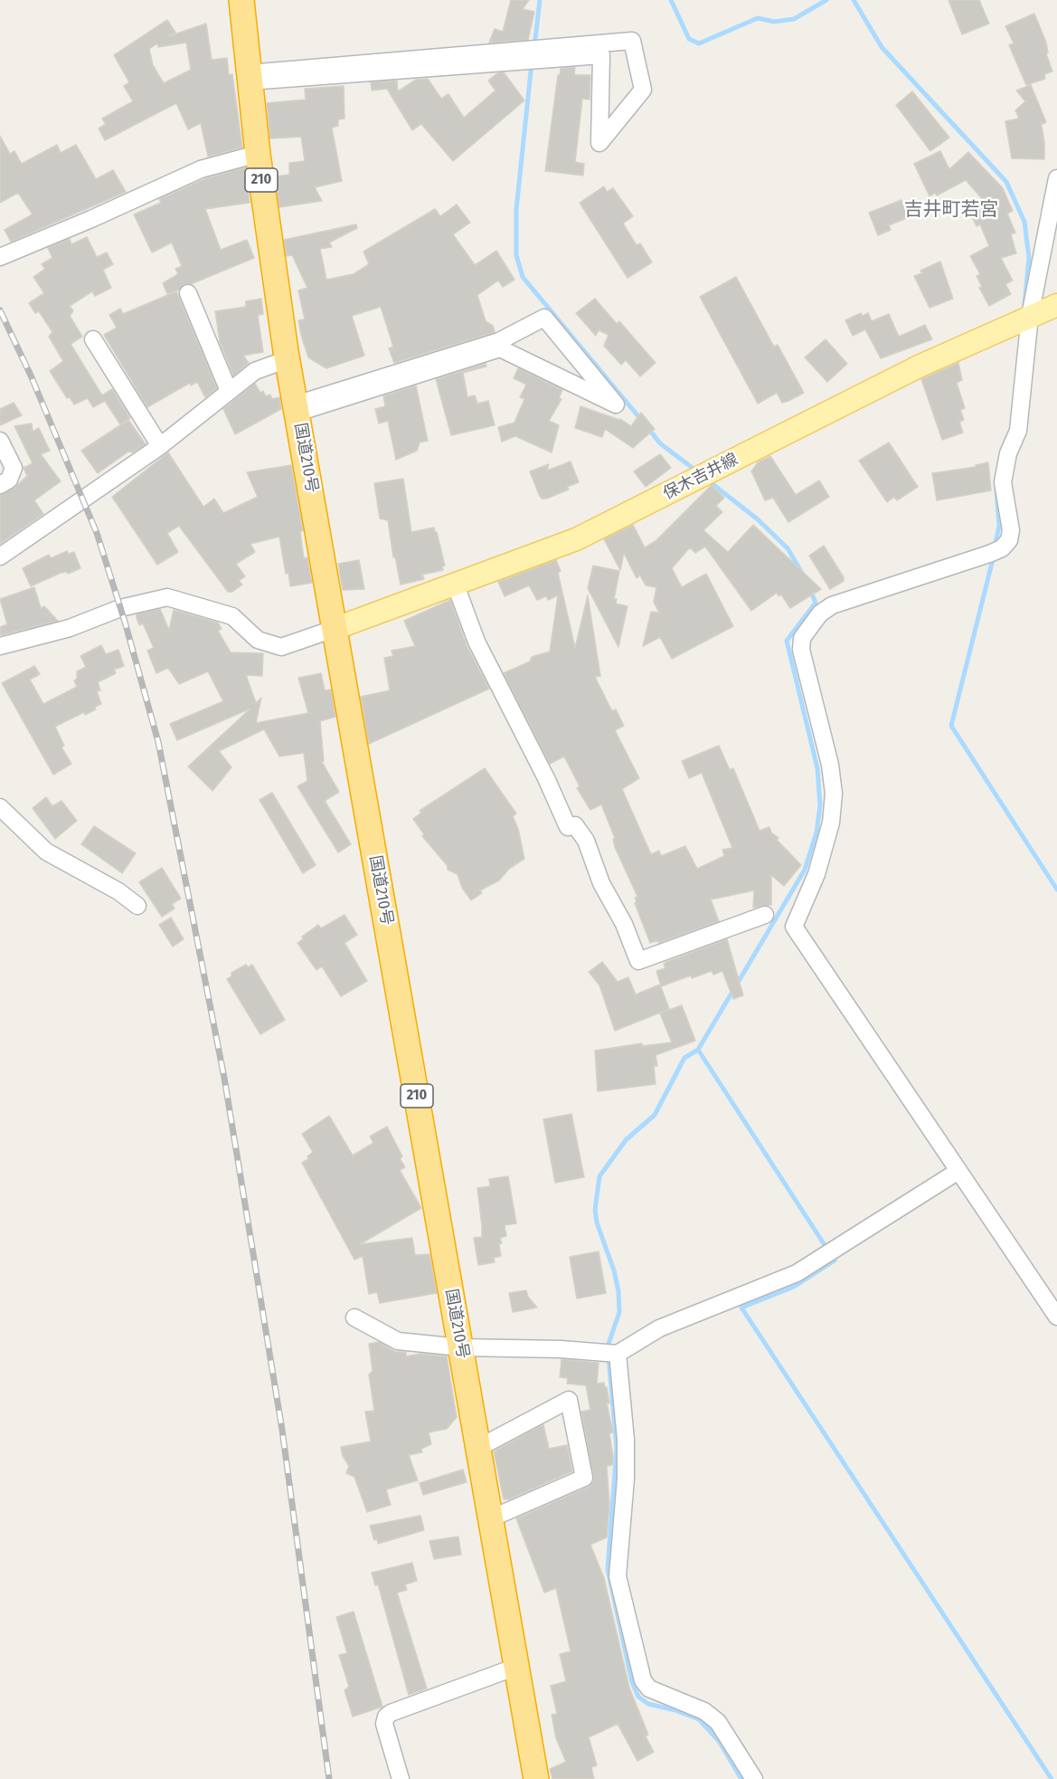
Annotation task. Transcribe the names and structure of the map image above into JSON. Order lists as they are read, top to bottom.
{
  "streets": {
    "highway": ["210", "国道210号"],
    "main road": ["保木吉井線"]
  },
  "crossings": [
    ["国道210号", "保木吉井線"]
  ],
  "districts": ["吉井町若宮"]
}
